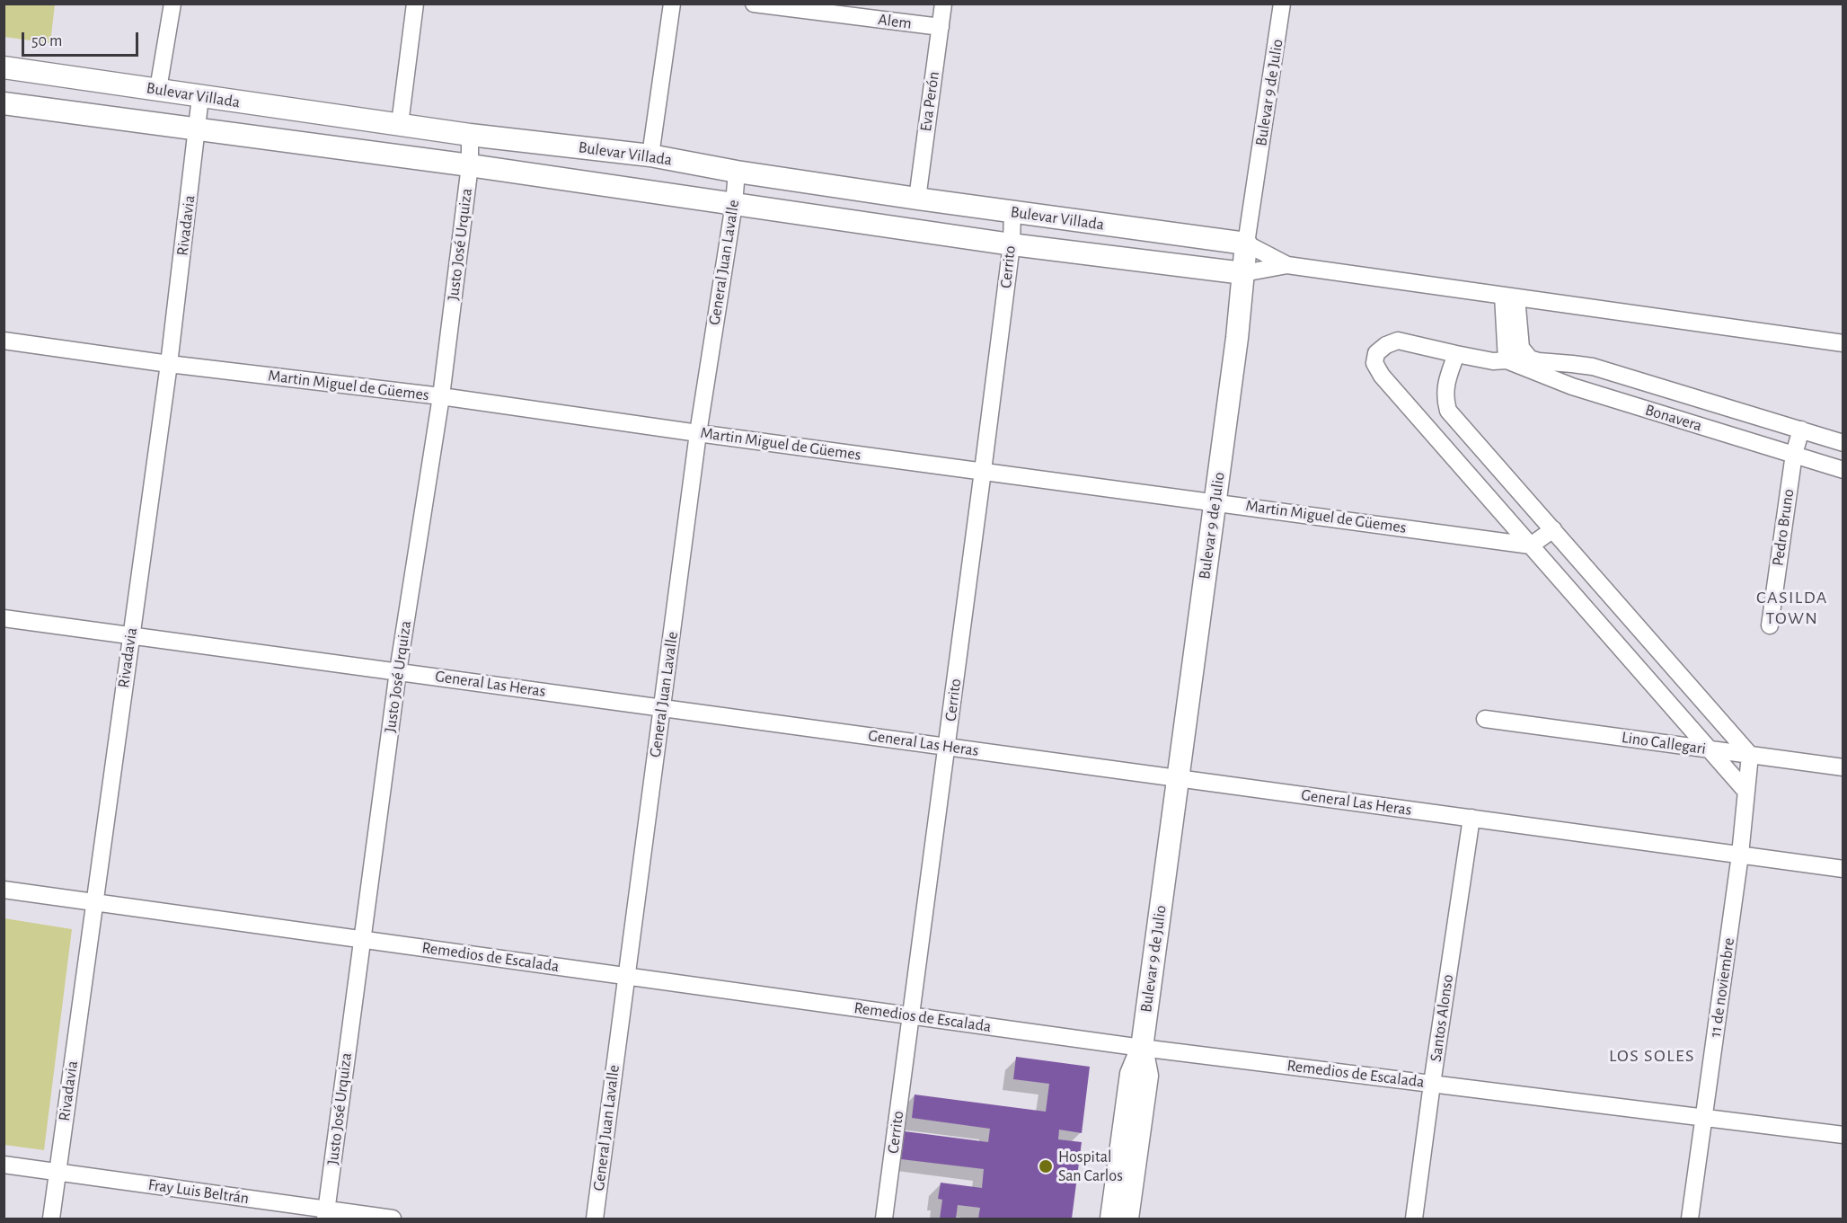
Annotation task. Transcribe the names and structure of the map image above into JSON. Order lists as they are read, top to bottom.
{
  "streets": {
    "main road": ["Bulevar 9 de Julio", "Bulevar Villada"],
    "street": [
      "Alem",
      "Eva Perón",
      "Rivadavia",
      "Justo José Urquiza",
      "General Juan Lavalle",
      "Cerrito",
      "Martin Miguel de Güemes",
      "Bonavera",
      "Pedro Bruno",
      "General Las Heras",
      "Lino Callegari",
      "Remedios de Escalada",
      "11 de noviembre",
      "Santos Alonso",
      "Fray Luis Beltrán"
    ]
  },
  "crossings": [
    ["Alem", "Eva Perón"],
    ["Bulevar 9 de Julio", "Bulevar Villada"],
    ["Bulevar 9 de Julio", "Martin Miguel de Güemes"],
    ["Bulevar 9 de Julio", "General Las Heras"],
    ["Bulevar 9 de Julio", "Remedios de Escalada"],
    ["Bulevar Villada", "Eva Perón"],
    ["Bulevar Villada", "Rivadavia"],
    ["Bulevar Villada", "Justo José Urquiza"],
    ["Bulevar Villada", "General Juan Lavalle"],
    ["Bulevar Villada", "Cerrito"],
    ["Rivadavia", "Martin Miguel de Güemes"],
    ["Rivadavia", "General Las Heras"],
    ["Rivadavia", "Remedios de Escalada"],
    ["Rivadavia", "Fray Luis Beltrán"],
    ["Justo José Urquiza", "Martin Miguel de Güemes"],
    ["Justo José Urquiza", "General Las Heras"],
    ["Justo José Urquiza", "Remedios de Escalada"],
    ["Justo José Urquiza", "Fray Luis Beltrán"],
    ["General Juan Lavalle", "Martin Miguel de Güemes"],
    ["General Juan Lavalle", "General Las Heras"],
    ["General Juan Lavalle", "Remedios de Escalada"],
    ["Cerrito", "Martin Miguel de Güemes"],
    ["Cerrito", "General Las Heras"],
    ["Cerrito", "Remedios de Escalada"],
    ["Martin Miguel de Güemes", "Bonavera"],
    ["Bonavera", "Pedro Bruno"],
    ["General Las Heras", "11 de noviembre"],
    ["General Las Heras", "Santos Alonso"],
    ["Lino Callegari", "11 de noviembre"],
    ["Remedios de Escalada", "11 de noviembre"],
    ["Remedios de Escalada", "Santos Alonso"]
  ],
  "districts": ["CASILDA TOWN", "LOS SOLES"],
  "places": ["Hospital San Carlos"],
  "scale_bar": "50 m"
}
